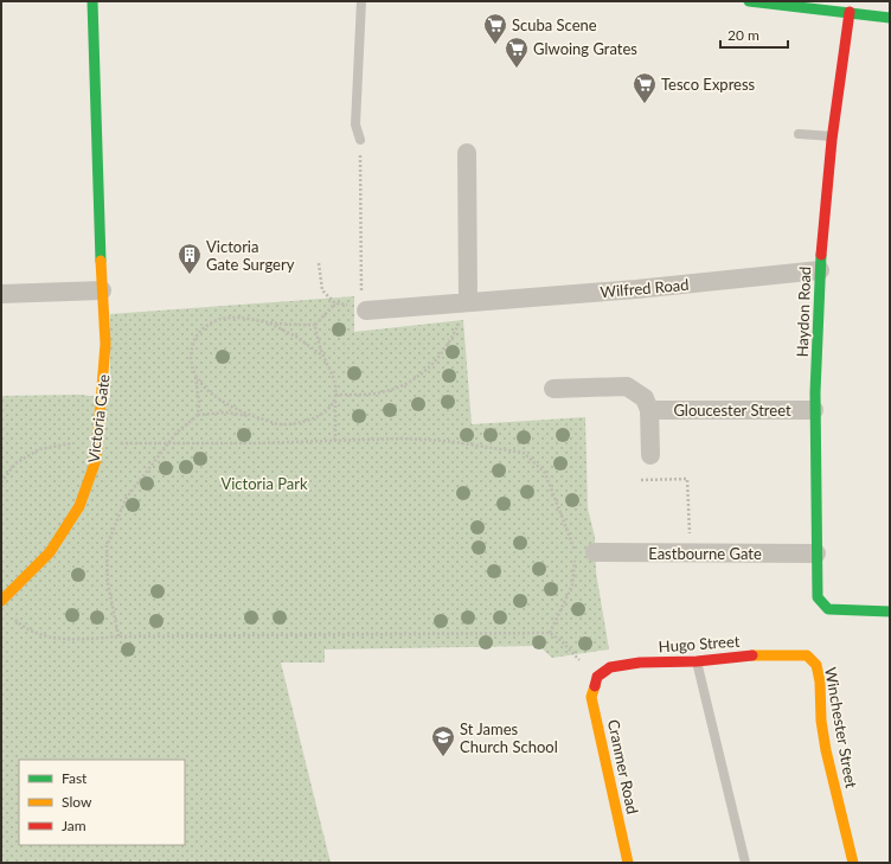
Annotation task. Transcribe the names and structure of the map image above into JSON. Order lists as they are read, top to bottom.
{
  "streets": {
    "street": [
      "Wilfred Road",
      "Haydon Road",
      "Gloucester Street",
      "Victoria Gate",
      "Eastbourne Gate",
      "Hugo Street",
      "Winchester Street",
      "Cranmer Road"
    ]
  },
  "crossings": [
    ["Wilfred Road", "Haydon Road"],
    ["Haydon Road", "Gloucester Street"],
    ["Haydon Road", "Eastbourne Gate"],
    ["Hugo Street", "Winchester Street"],
    ["Hugo Street", "Cranmer Road"]
  ],
  "parks": ["Victoria Park"],
  "places": {
    "supermarket": ["Scuba Scene", "Glwoing Grates", "Tesco Express"],
    "building": ["Victoria Gate Surgery"],
    "school or university": ["St James Church School"]
  },
  "legend": ["Fast", "Slow", "Jam"],
  "scale_bar": "20 m"
}
